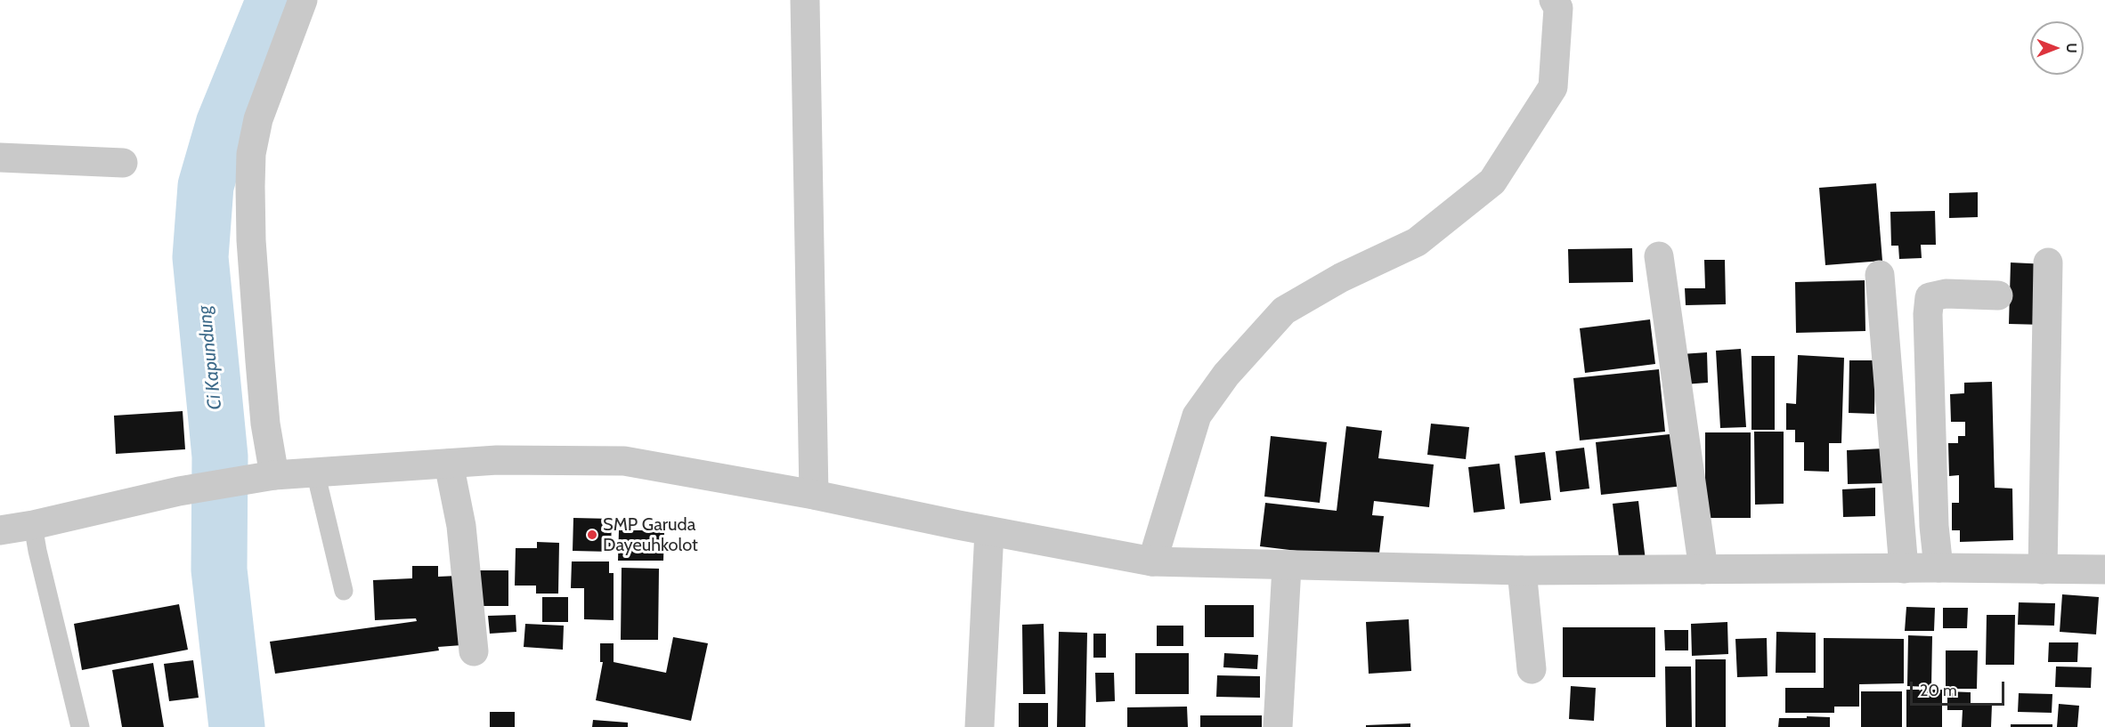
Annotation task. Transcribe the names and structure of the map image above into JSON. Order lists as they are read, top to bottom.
{
  "water": ["Ci Kapundung"],
  "places": ["SMP Garuda Dayeuhkolot"],
  "scale_bar": "20 m",
  "north": "right"
}
